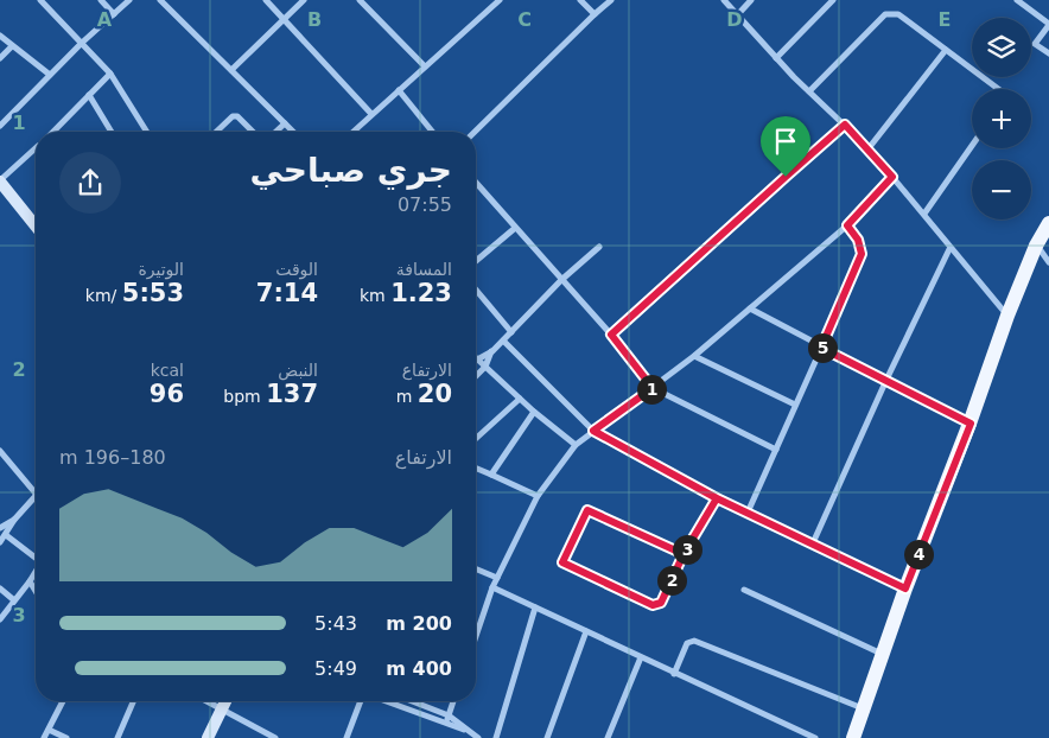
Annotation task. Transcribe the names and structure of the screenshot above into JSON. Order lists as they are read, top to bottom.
{
  "page": {
    "map_buttons": ["+", "−"],
    "heading": ["جري صباحي", "07:55"],
    "stats": [
      ["المسافة", "1.23 km"],
      ["الوقت", "7:14"],
      ["الوتيرة", "5:53 /km"],
      ["الارتفاع", "20 m"],
      ["النبض", "137 bpm"],
      ["kcal", "96"]
    ],
    "pins": [
      "5",
      "1",
      "3",
      "4",
      "2"
    ],
    "chart": ["الارتفاع", "180–196 m"],
    "list": [
      {
        "name": "200 m",
        "note": "5:43"
      },
      {
        "name": "400 m",
        "note": "5:49"
      }
    ]
  },
  "grid": {
    "columns": [
      "A",
      "B",
      "C",
      "D",
      "E"
    ],
    "rows": ["1", "2", "3"]
  }
}
